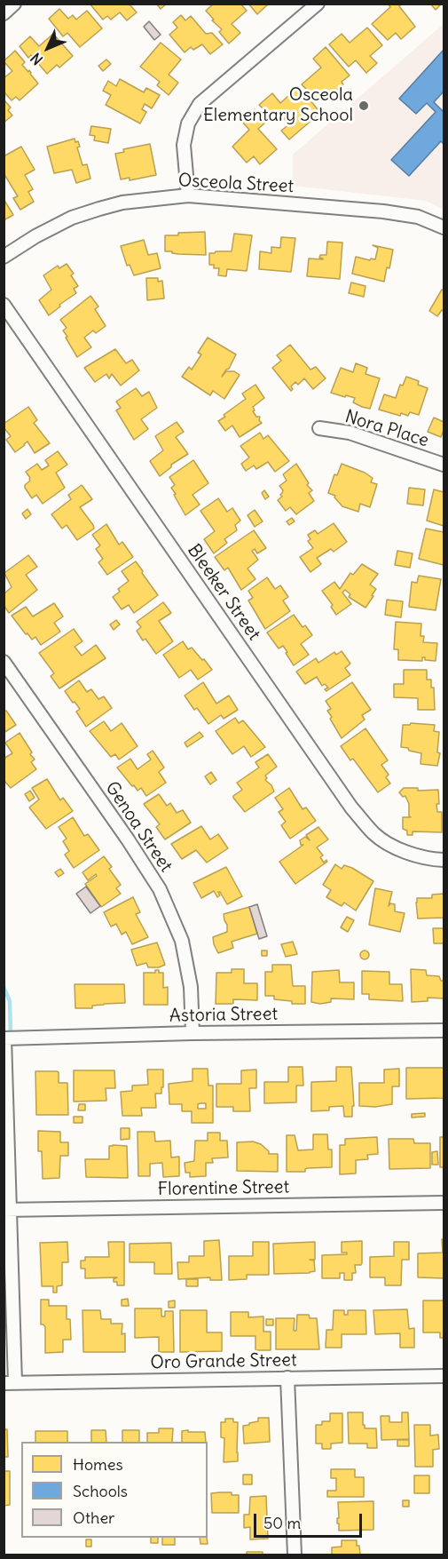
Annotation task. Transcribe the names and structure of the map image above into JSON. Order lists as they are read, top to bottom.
{
  "streets": {
    "street": [
      "Osceola Street",
      "Nora Place",
      "Bleeker Street",
      "Genoa Street",
      "Astoria Street",
      "Florentine Street",
      "Oro Grande Street"
    ]
  },
  "crossings": [
    ["Genoa Street", "Astoria Street"]
  ],
  "places": ["Osceola Elementary School"],
  "legend": ["Homes", "Schools", "Other"],
  "scale_bar": "50 m",
  "north": "bottom left"
}
